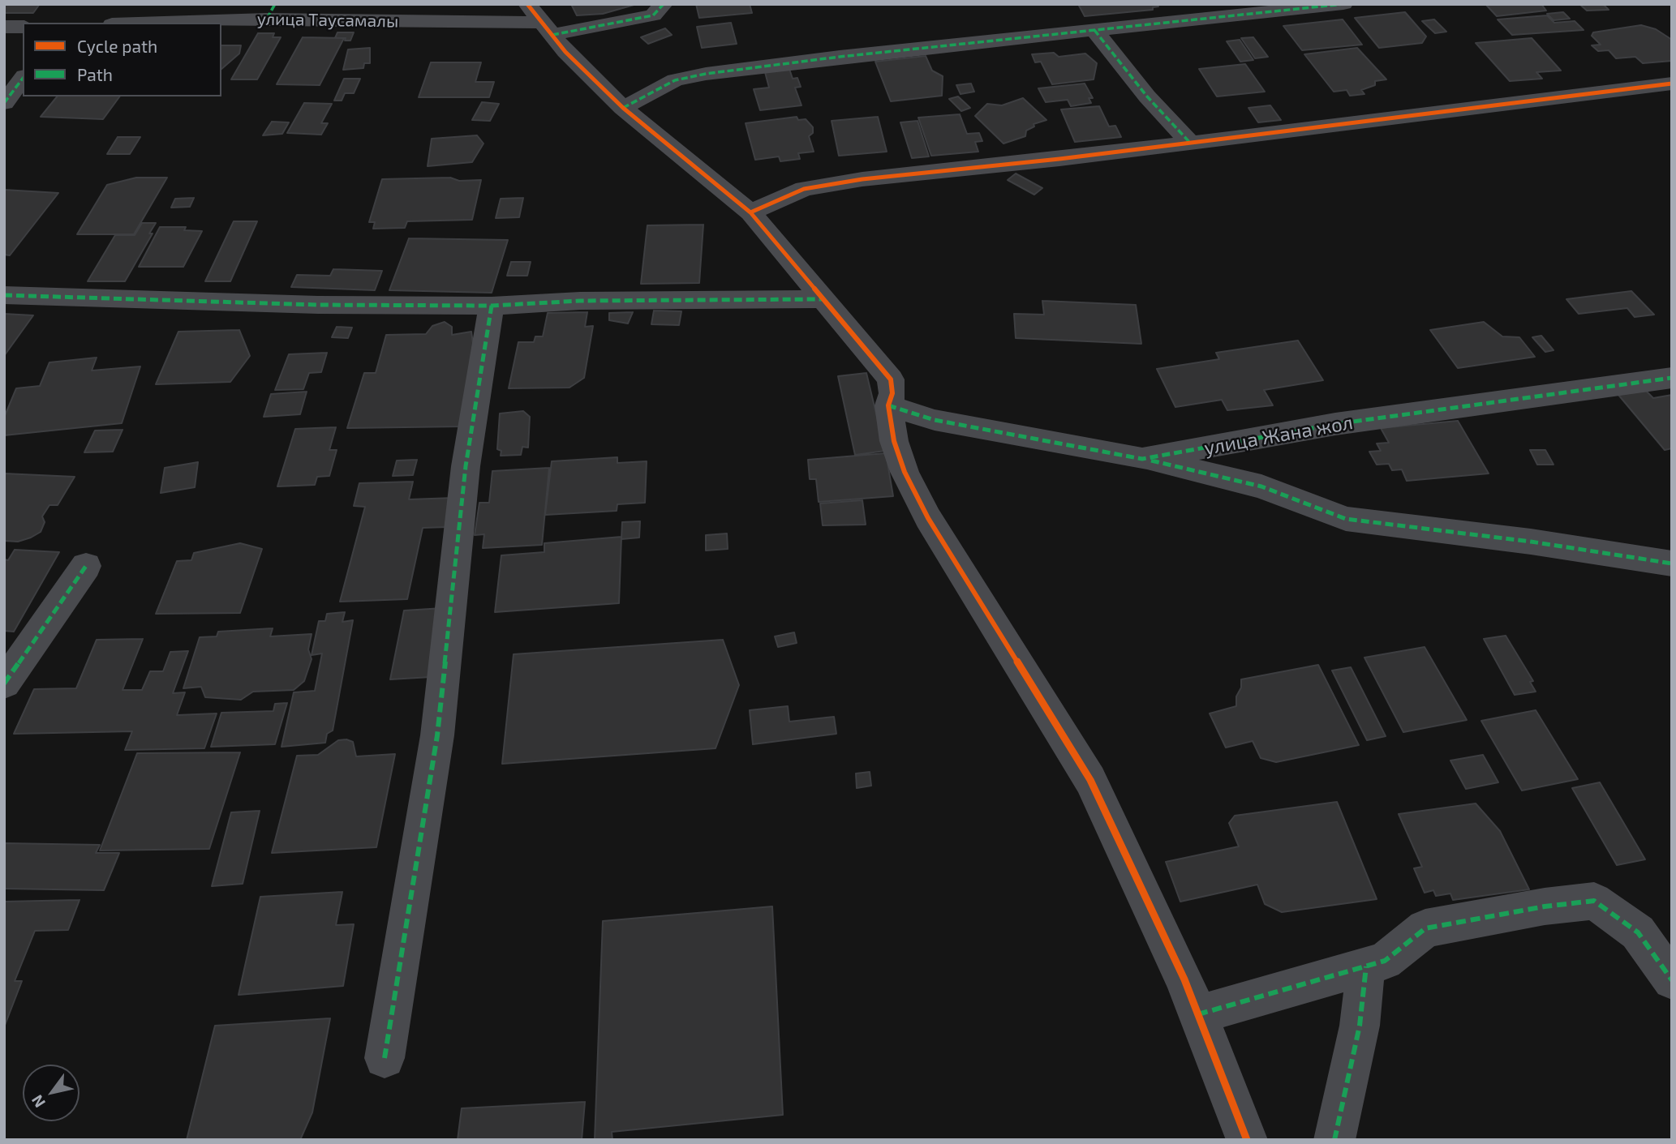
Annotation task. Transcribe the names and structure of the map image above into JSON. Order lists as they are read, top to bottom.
{
  "streets": {
    "street": ["улица Таусамалы", "улица Жана жол"]
  },
  "legend": ["Cycle path", "Path"],
  "north": "bottom left"
}
